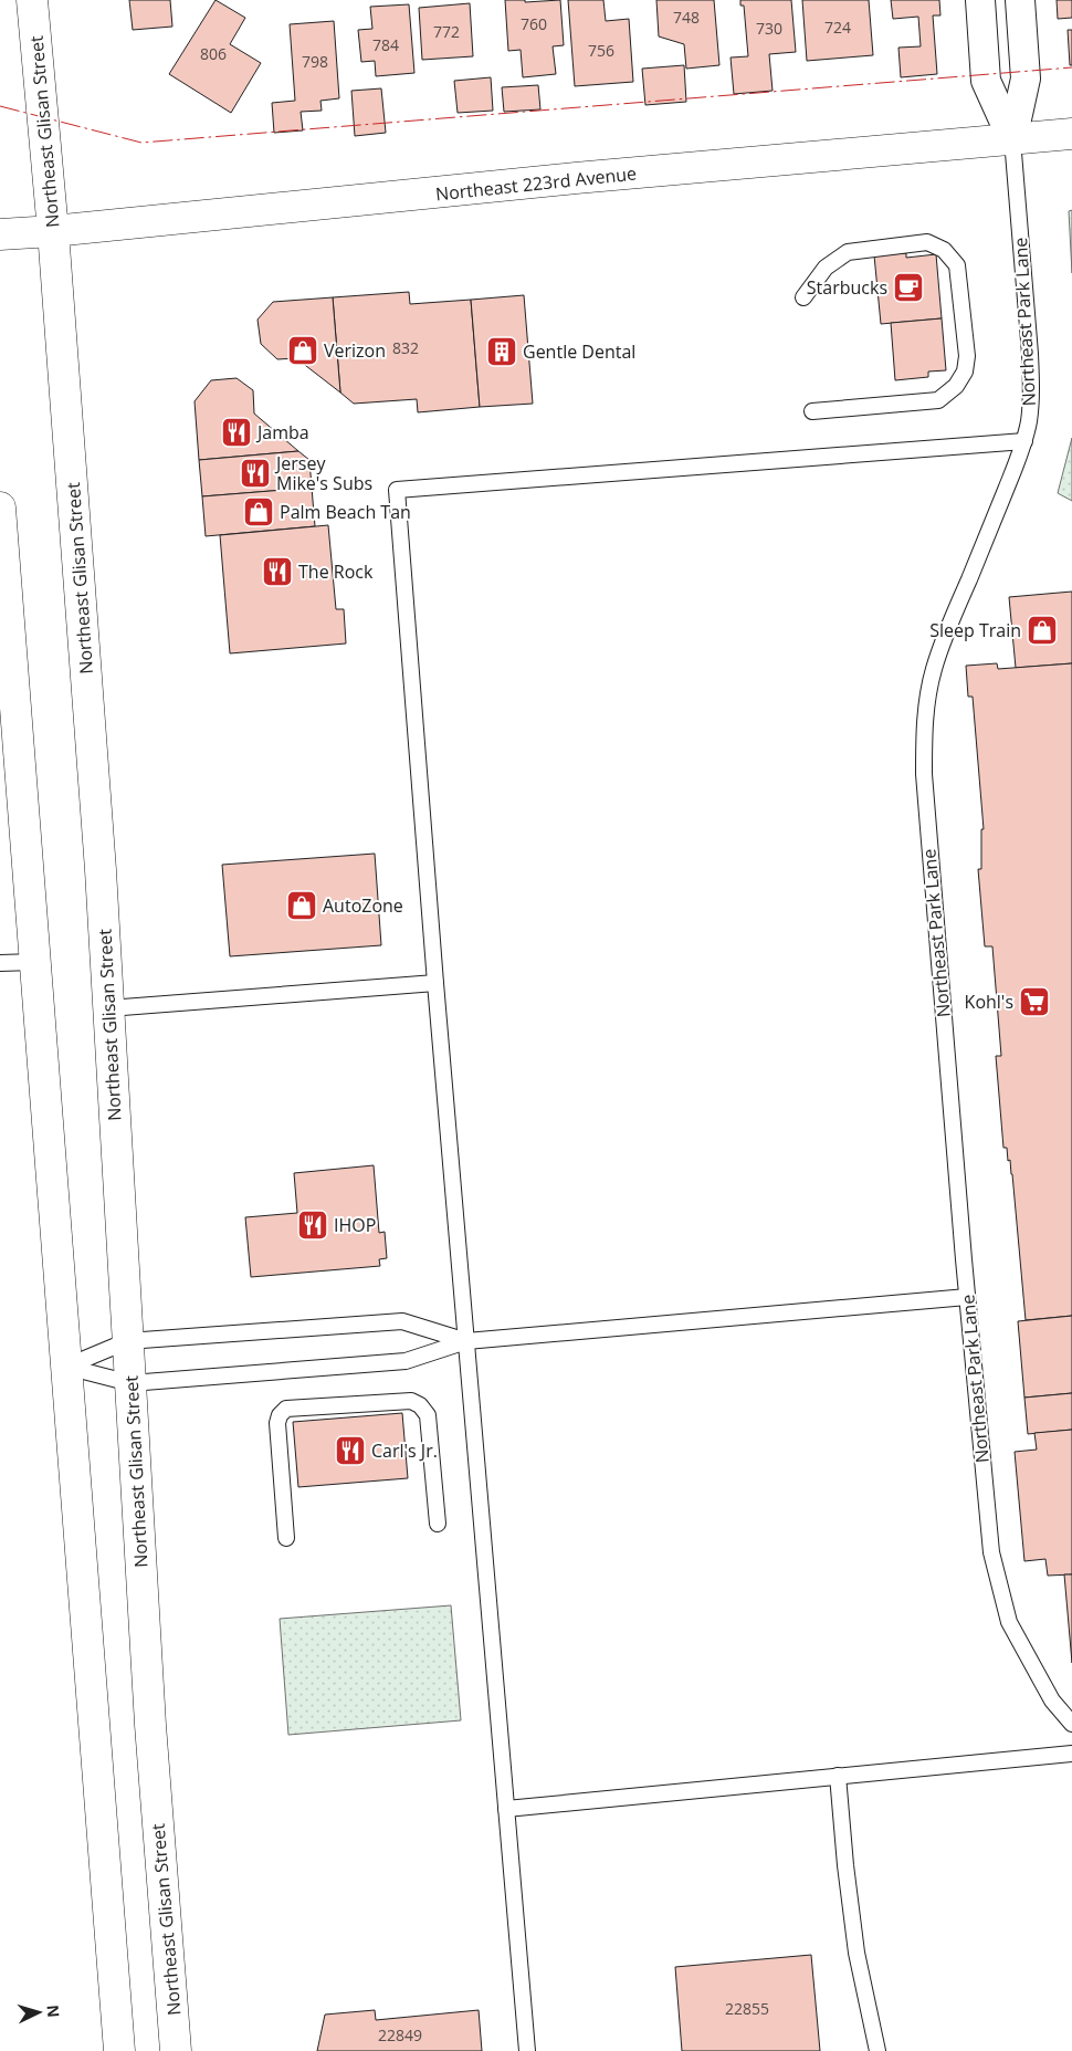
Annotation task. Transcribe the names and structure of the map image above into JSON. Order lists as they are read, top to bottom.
{
  "streets": {
    "main road": ["Northeast Glisan Street", "Northeast 223rd Avenue"],
    "street": ["Northeast Park Lane"]
  },
  "crossings": [
    ["Northeast Glisan Street", "Northeast 223rd Avenue"],
    ["Northeast 223rd Avenue", "Northeast Park Lane"]
  ],
  "places": {
    "cafe": ["Starbucks"],
    "shop": [
      "Verizon",
      "Palm Beach Tan",
      "Sleep Train",
      "AutoZone"
    ],
    "building": ["Gentle Dental"],
    "restaurant": [
      "Jamba",
      "Jersey Mike's Subs",
      "The Rock",
      "IHOP",
      "Carl's Jr."
    ],
    "supermarket": ["Kohl's"]
  },
  "house_numbers": [
    "748",
    "760",
    "724",
    "730",
    "772",
    "784",
    "756",
    "806",
    "798",
    "832",
    "22855",
    "22849"
  ],
  "north": "right"
}
